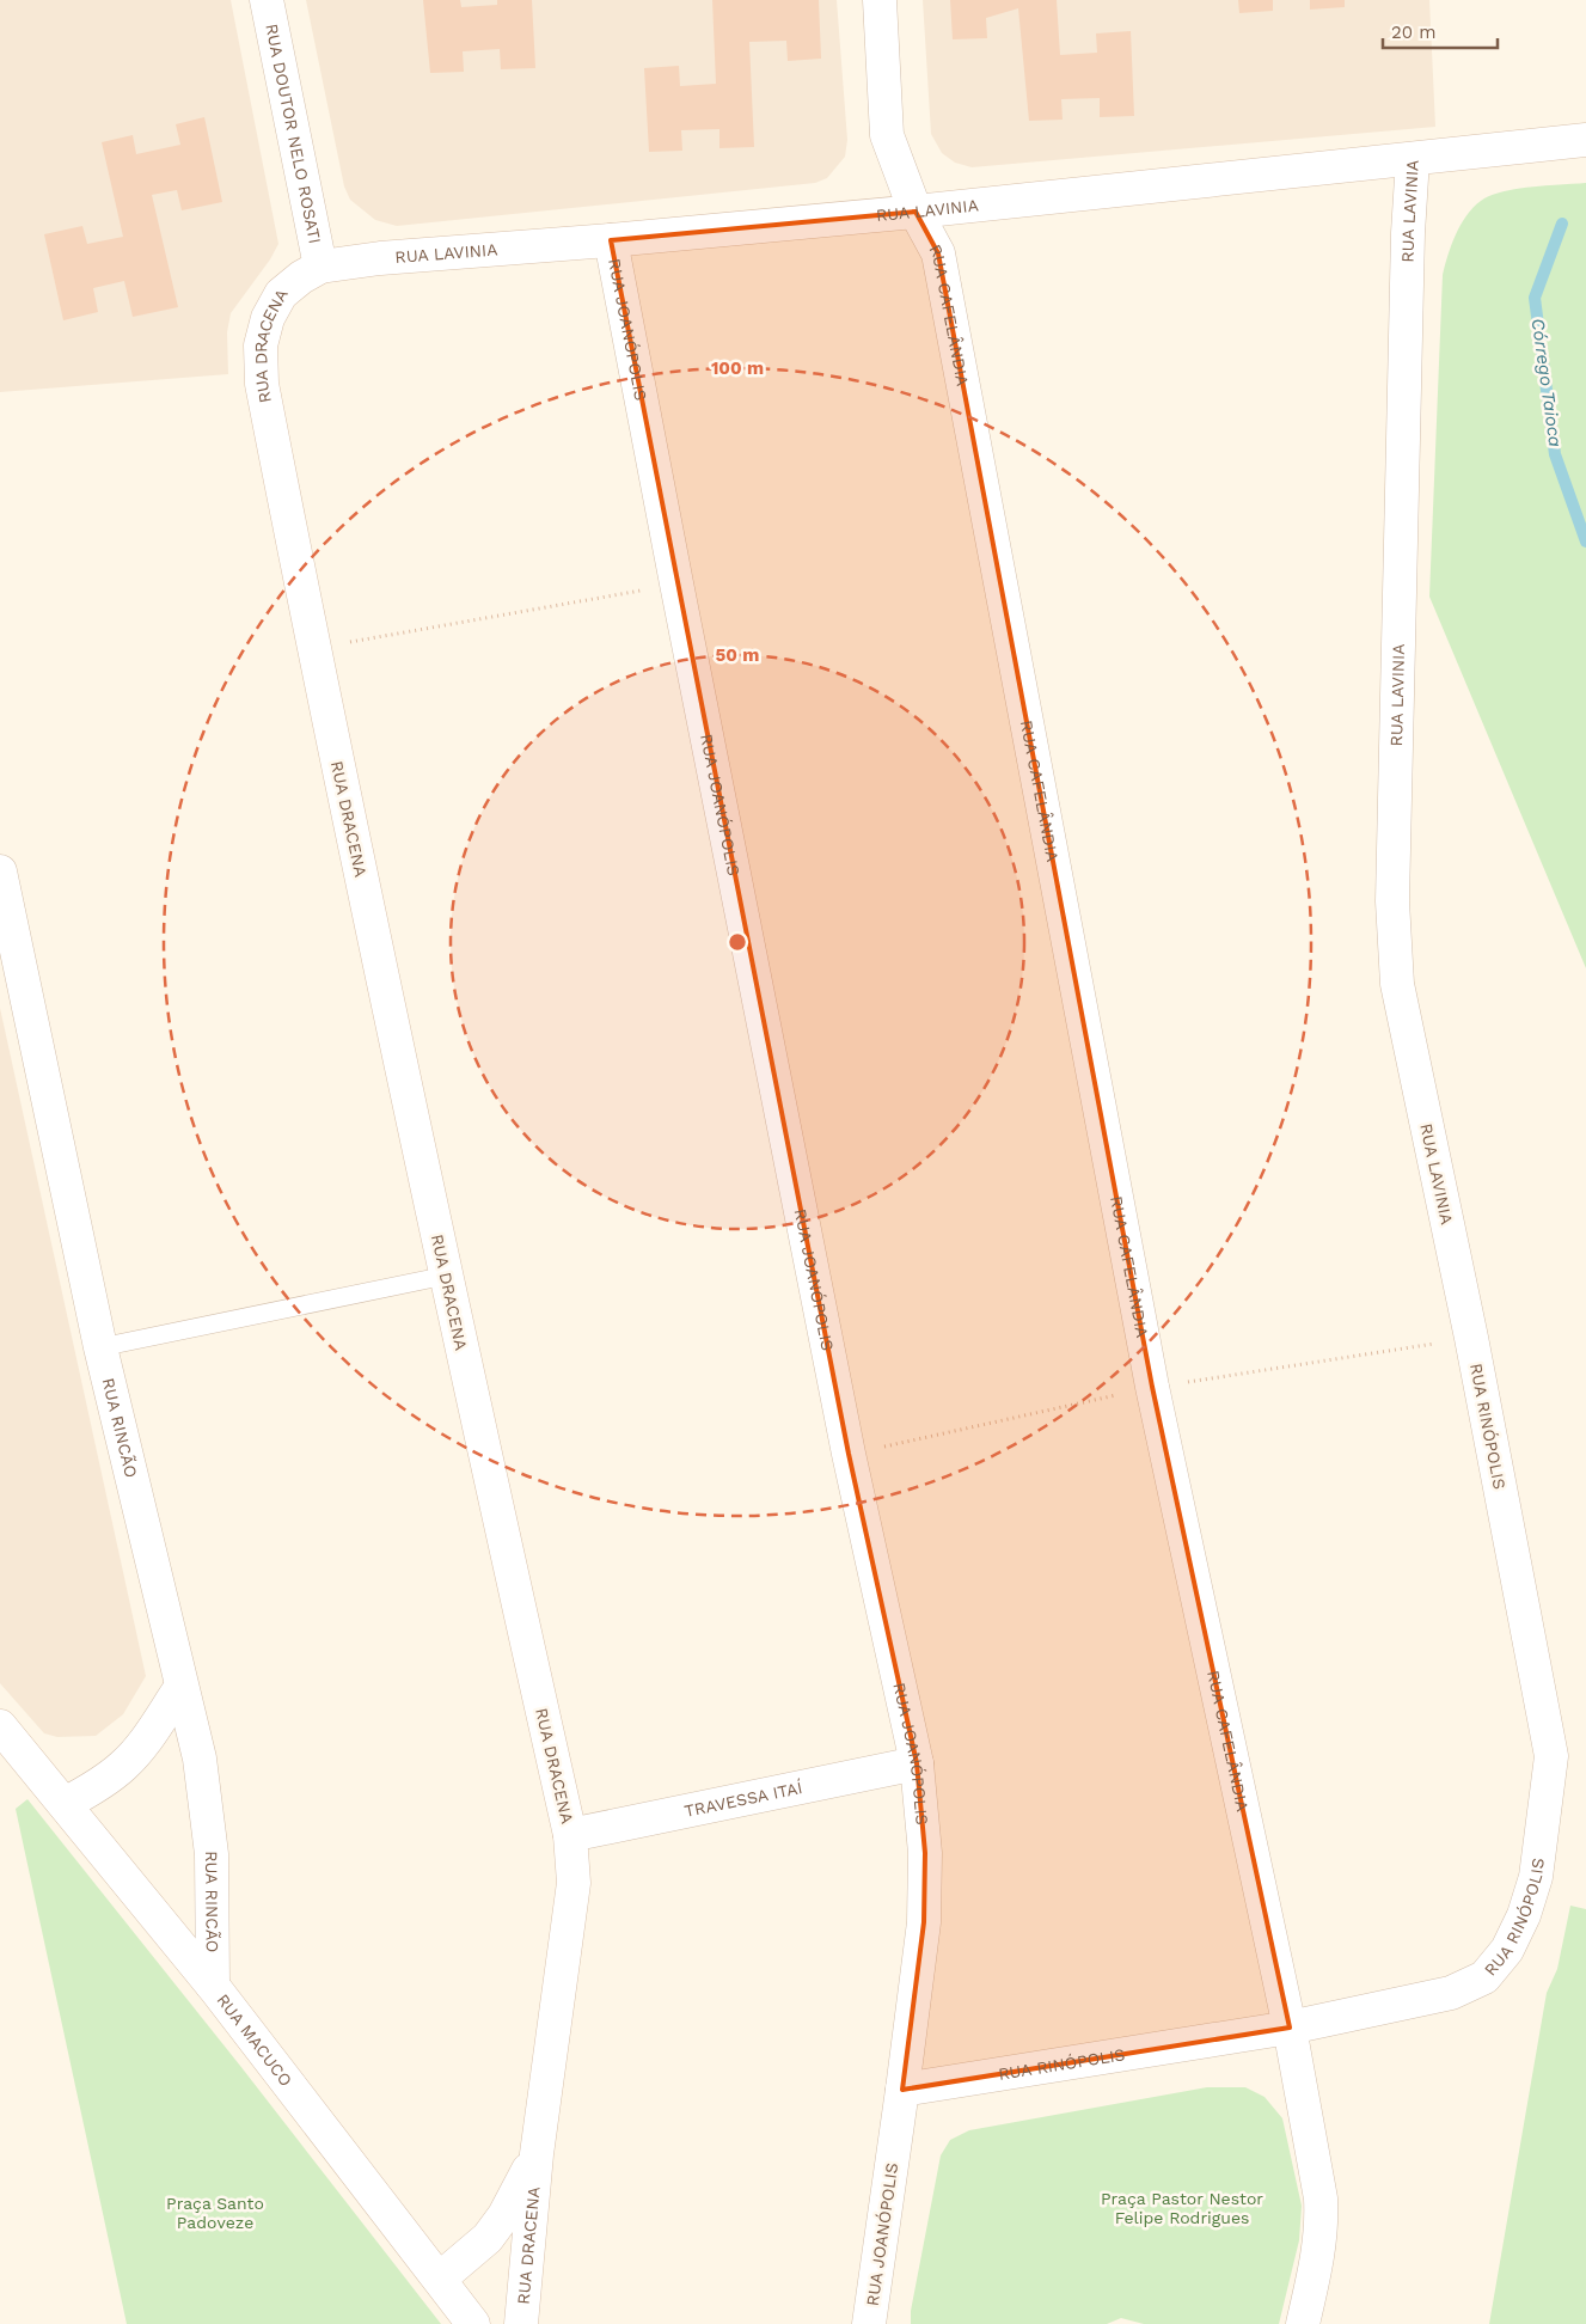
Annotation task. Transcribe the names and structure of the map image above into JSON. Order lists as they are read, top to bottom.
{
  "streets": {
    "street": [
      "RUA DOUTOR NELO ROSATI",
      "RUA LAVINIA",
      "RUA CAFELÂNDIA",
      "RUA JOANÓPOLIS",
      "RUA DRACENA",
      "RUA RINÓPOLIS",
      "RUA RINCÃO",
      "TRAVESSA ITAÍ",
      "RUA MACUCO"
    ]
  },
  "crossings": [
    ["RUA DOUTOR NELO ROSATI", "RUA LAVINIA"],
    ["RUA DOUTOR NELO ROSATI", "RUA DRACENA"],
    ["RUA LAVINIA", "RUA CAFELÂNDIA"],
    ["RUA LAVINIA", "RUA JOANÓPOLIS"],
    ["RUA LAVINIA", "RUA DRACENA"],
    ["RUA LAVINIA", "RUA RINÓPOLIS"],
    ["RUA CAFELÂNDIA", "RUA RINÓPOLIS"],
    ["RUA JOANÓPOLIS", "RUA RINÓPOLIS"],
    ["RUA JOANÓPOLIS", "TRAVESSA ITAÍ"],
    ["RUA DRACENA", "TRAVESSA ITAÍ"],
    ["RUA RINCÃO", "RUA MACUCO"]
  ],
  "water": ["Córrego Taioca"],
  "parks": ["Praça Pastor Nestor Felipe Rodrigues", "Praça Santo Padoveze"],
  "scale_bar": "20 m",
  "rings": ["100 m", "50 m"]
}
